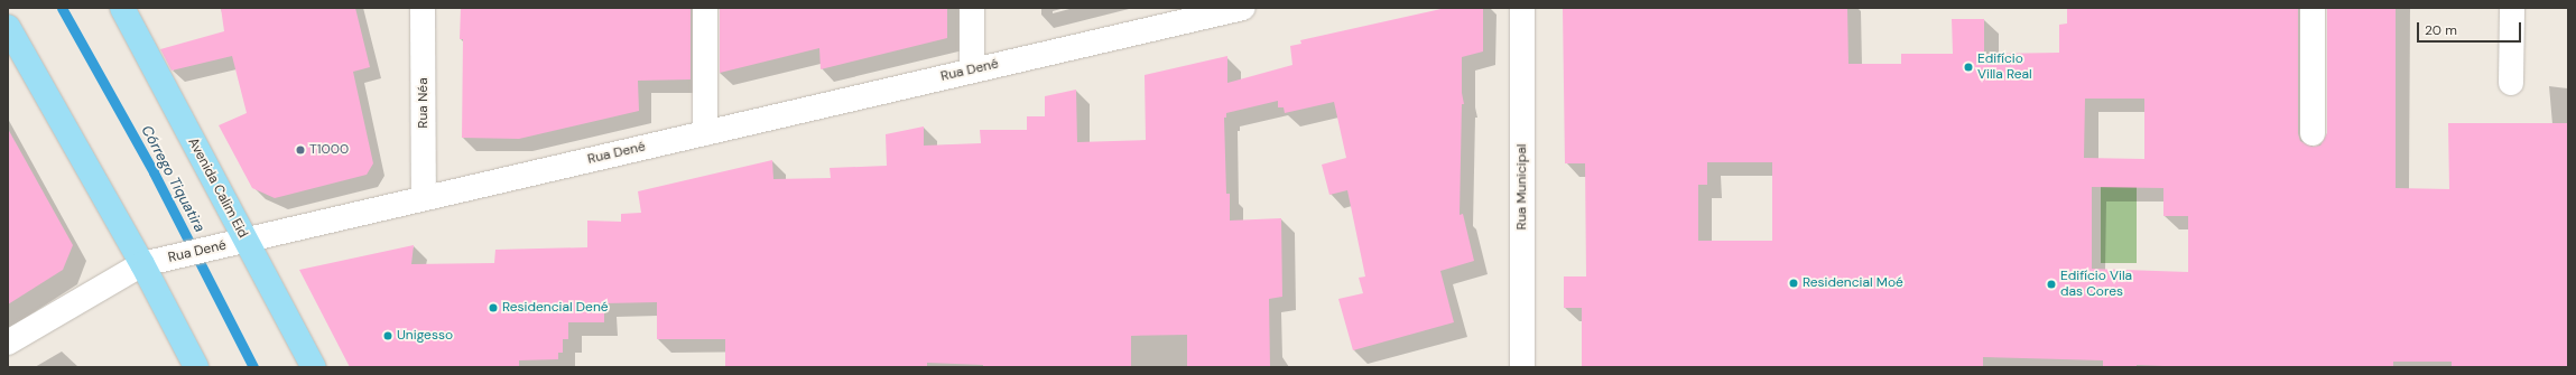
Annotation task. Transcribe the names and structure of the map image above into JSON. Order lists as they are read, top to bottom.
{
  "streets": {
    "main road": ["Avenida Calim Eid"],
    "street": ["Rua Dené", "Rua Néa", "Rua Municipal"]
  },
  "crossings": [
    ["Rua Dené", "Rua Néa"],
    ["Rua Dené", "Avenida Calim Eid"]
  ],
  "water": ["Córrego Tiquatira"],
  "places": [
    "Edifício Villa Real",
    "T1000",
    "Residencial Moé",
    "Edifício Vila das Cores",
    "Residencial Dené",
    "Unigesso"
  ],
  "scale_bar": "20 m"
}
